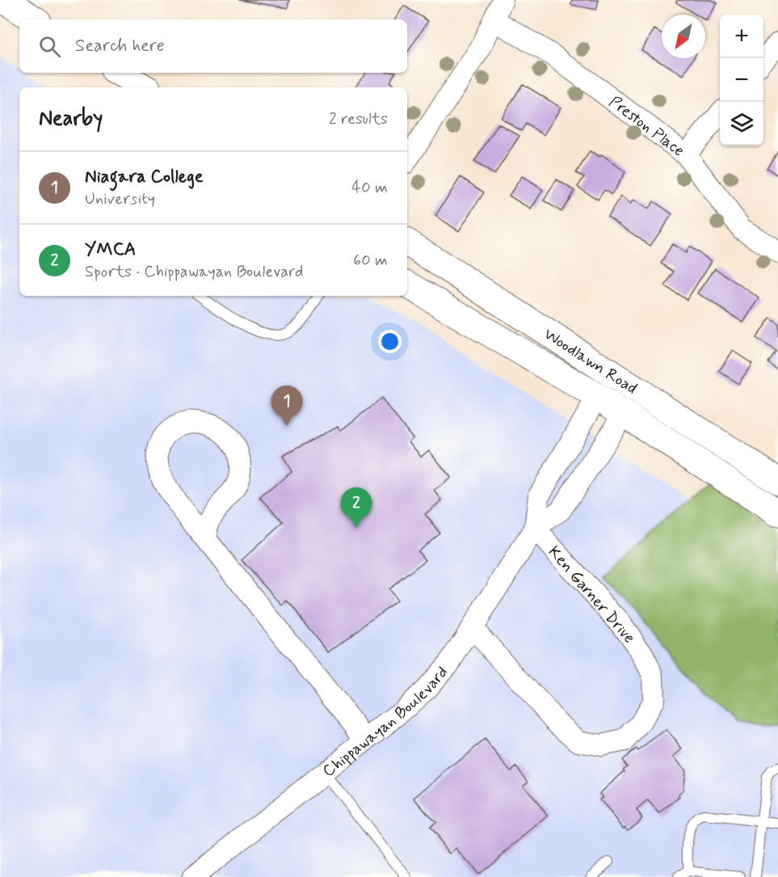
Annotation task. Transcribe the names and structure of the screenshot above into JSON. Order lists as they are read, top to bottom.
{
  "streets": {
    "main road": ["Woodlawn Road"],
    "street": ["Preston Place", "Ken Garner Drive", "Chippawayan Boulevard"]
  },
  "crossings": [
    ["Woodlawn Road", "Chippawayan Boulevard"],
    ["Ken Garner Drive", "Chippawayan Boulevard"]
  ],
  "north": "bottom left",
  "page": {
    "map_buttons": ["+", "−"],
    "search": "Search here",
    "heading": ["Nearby", "2 results"],
    "list": [
      {
        "mark": "1",
        "name": "Niagara College",
        "note": "University",
        "value": "40 m"
      },
      {
        "mark": "2",
        "name": "YMCA",
        "note": "Sports · Chippawayan Boulevard",
        "value": "60 m"
      }
    ],
    "pins": ["1", "2"]
  }
}
